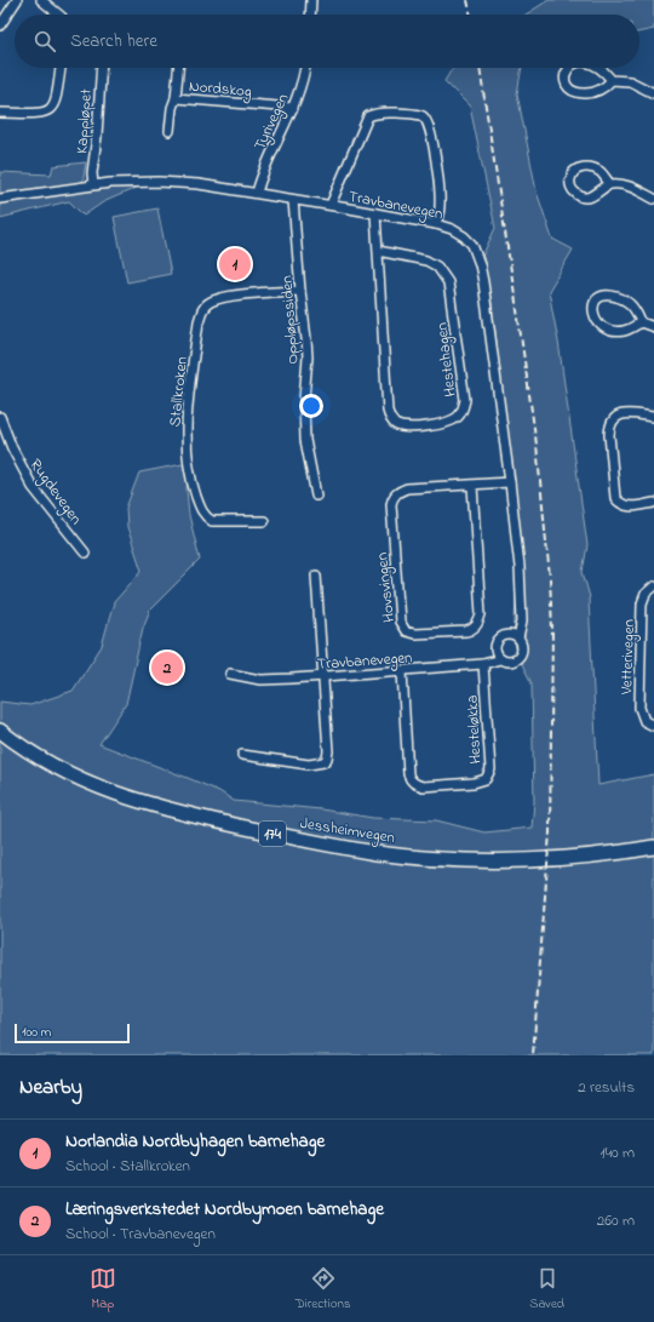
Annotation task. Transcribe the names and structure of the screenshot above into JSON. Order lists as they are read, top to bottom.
{
  "streets": {
    "main road": ["Jessheimvegen", "174"],
    "street": [
      "Nordskog",
      "Kappløpet",
      "Tyrivegen",
      "Travbanevegen",
      "Oppløpssiden",
      "Hestehagen",
      "Stallkroken",
      "Rugdevegen",
      "Hovsvingen",
      "Vetterivegen",
      "Hesteløkka"
    ]
  },
  "crossings": [
    ["Nordskog", "Tyrivegen"],
    ["Kappløpet", "Travbanevegen"],
    ["Tyrivegen", "Travbanevegen"],
    ["Travbanevegen", "Oppløpssiden"],
    ["Travbanevegen", "Hestehagen"],
    ["Travbanevegen", "Hovsvingen"],
    ["Travbanevegen", "Hesteløkka"],
    ["Oppløpssiden", "Stallkroken"]
  ],
  "scale_bar": "100 m",
  "page": {
    "search": "Search here",
    "pins": ["1", "2"],
    "scale": "100 m",
    "heading": ["Nearby", "2 results"],
    "list": [
      {
        "mark": "1",
        "name": "Norlandia Nordbyhagen barnehage",
        "note": "School · Stallkroken",
        "value": "140 m"
      },
      {
        "mark": "2",
        "name": "Læringsverkstedet Nordbymoen barnehage",
        "note": "School · Travbanevegen",
        "value": "260 m"
      }
    ],
    "nav": ["Map", "Directions", "Saved"]
  }
}
